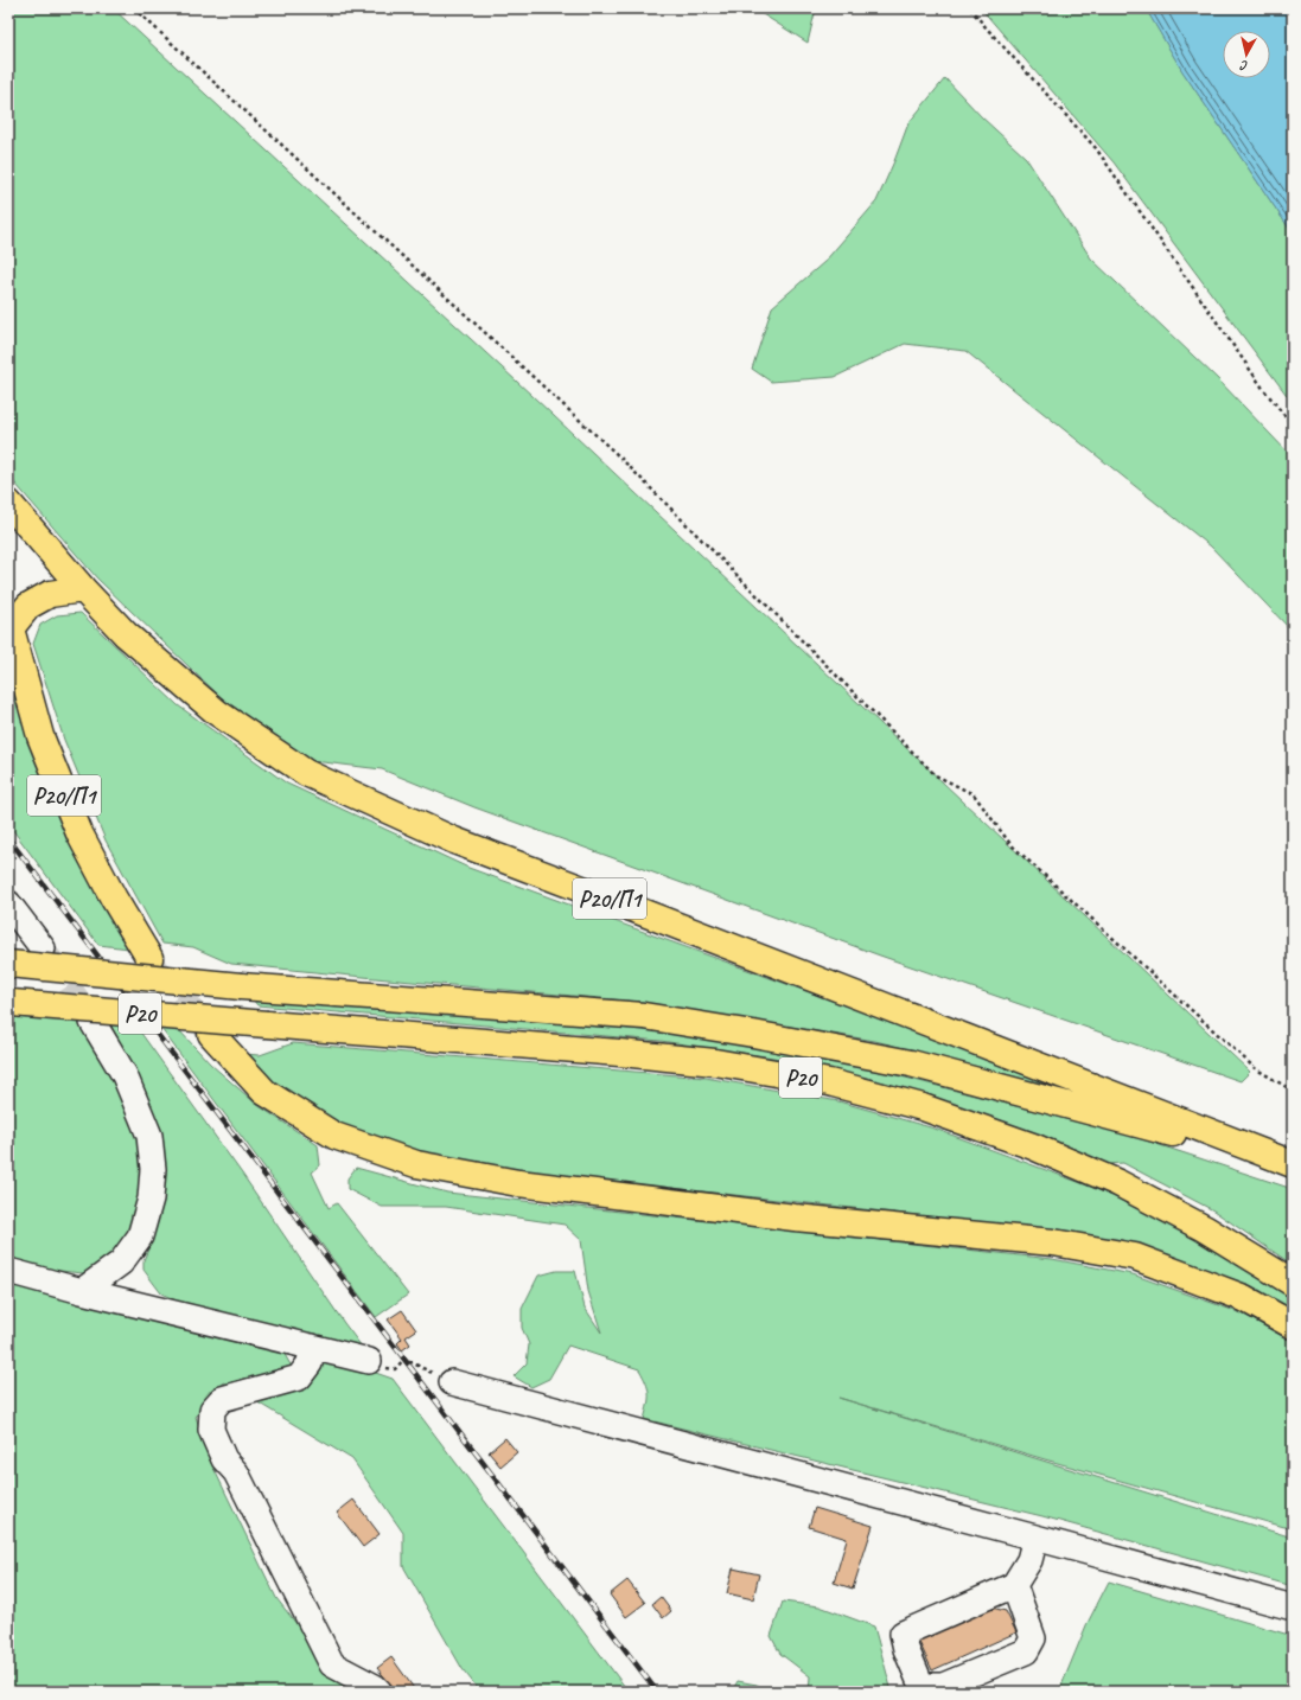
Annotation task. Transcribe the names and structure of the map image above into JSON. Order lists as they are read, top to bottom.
{
  "streets": {
    "main road": ["Р20/П1", "Р20"]
  },
  "crossings": [
    ["Р20/П1", "Р20"]
  ],
  "north": "bottom"
}
